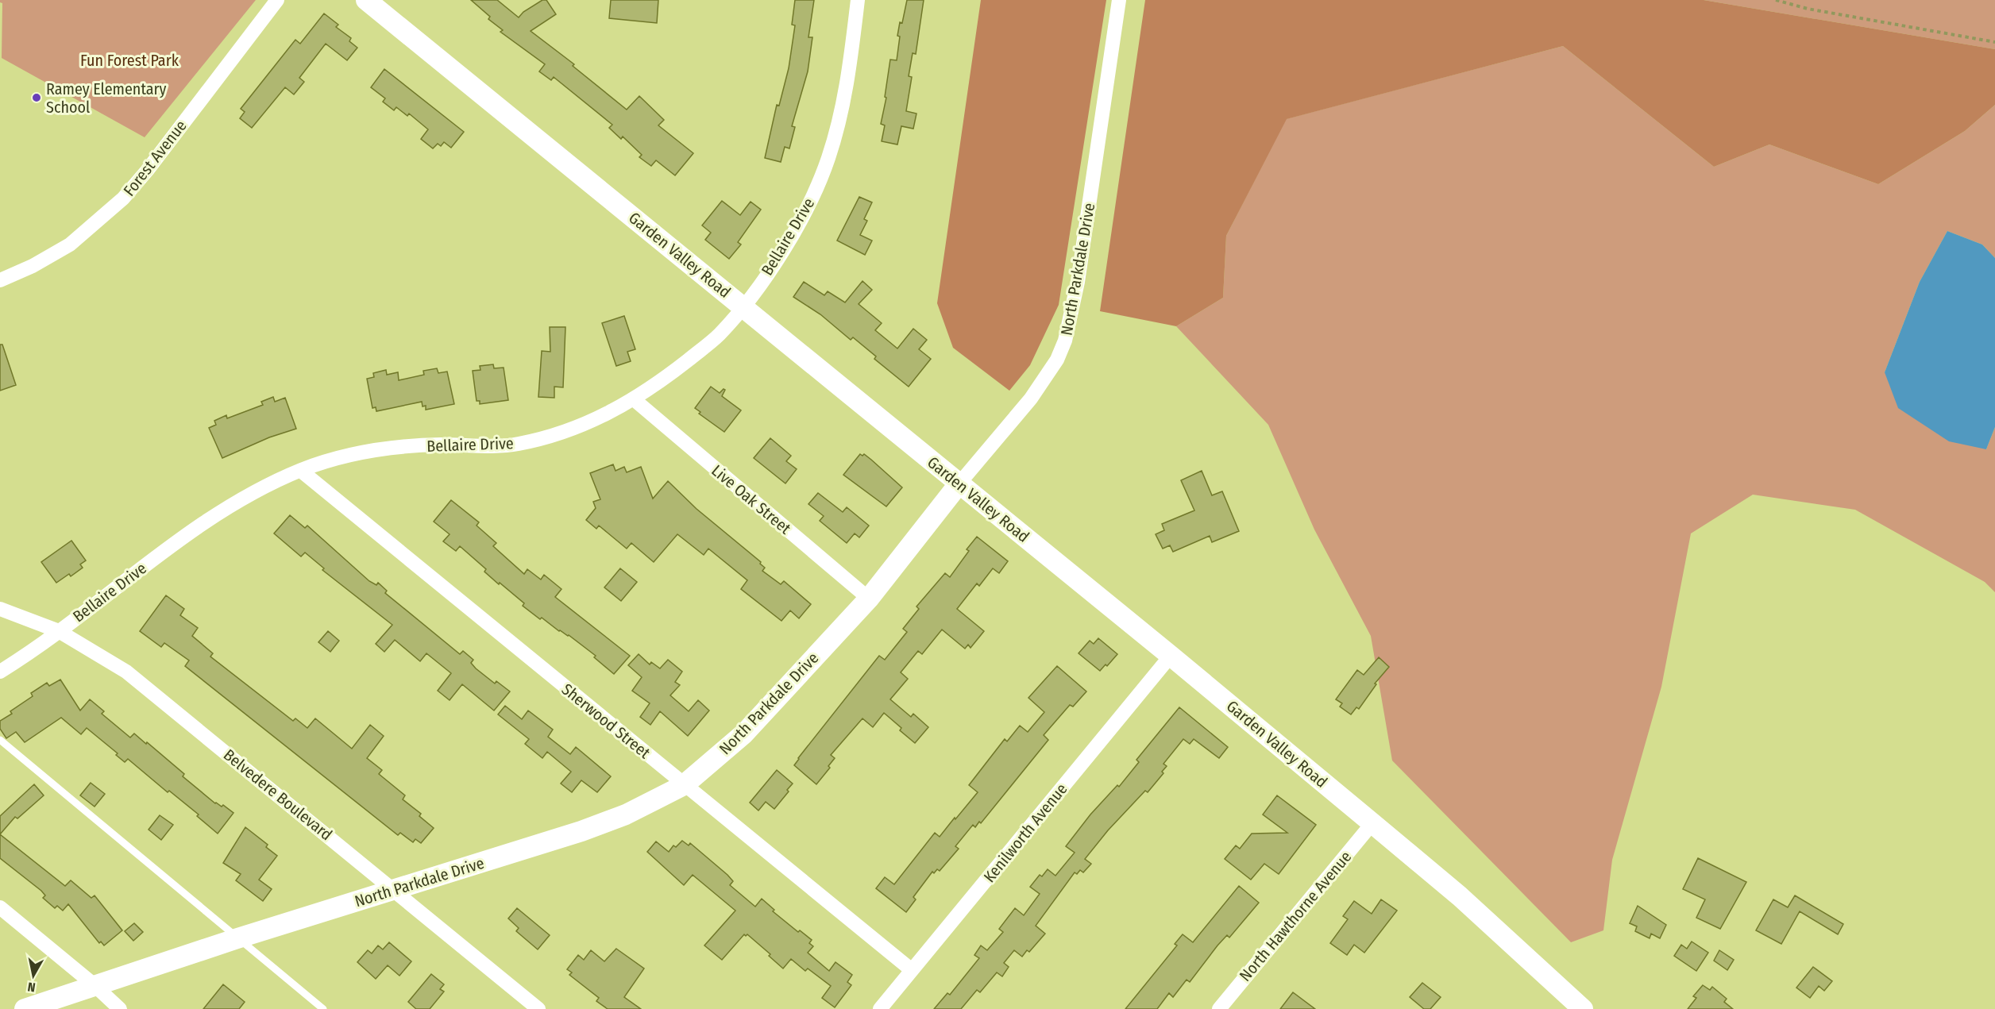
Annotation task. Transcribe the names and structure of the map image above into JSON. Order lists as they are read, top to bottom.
{
  "streets": {
    "street": [
      "Forest Avenue",
      "Bellaire Drive",
      "Garden Valley Road",
      "North Parkdale Drive",
      "Live Oak Street",
      "Sherwood Street",
      "Belvedere Boulevard",
      "Kenilworth Avenue",
      "North Hawthorne Avenue"
    ]
  },
  "crossings": [
    ["Bellaire Drive", "Garden Valley Road"],
    ["Bellaire Drive", "Live Oak Street"],
    ["Bellaire Drive", "Sherwood Street"],
    ["Bellaire Drive", "Belvedere Boulevard"],
    ["Garden Valley Road", "North Parkdale Drive"],
    ["Garden Valley Road", "Kenilworth Avenue"],
    ["Garden Valley Road", "North Hawthorne Avenue"],
    ["North Parkdale Drive", "Live Oak Street"],
    ["North Parkdale Drive", "Sherwood Street"],
    ["North Parkdale Drive", "Belvedere Boulevard"],
    ["Sherwood Street", "Kenilworth Avenue"]
  ],
  "parks": ["Fun Forest Park"],
  "places": ["Ramey Elementary School"],
  "north": "bottom"
}
